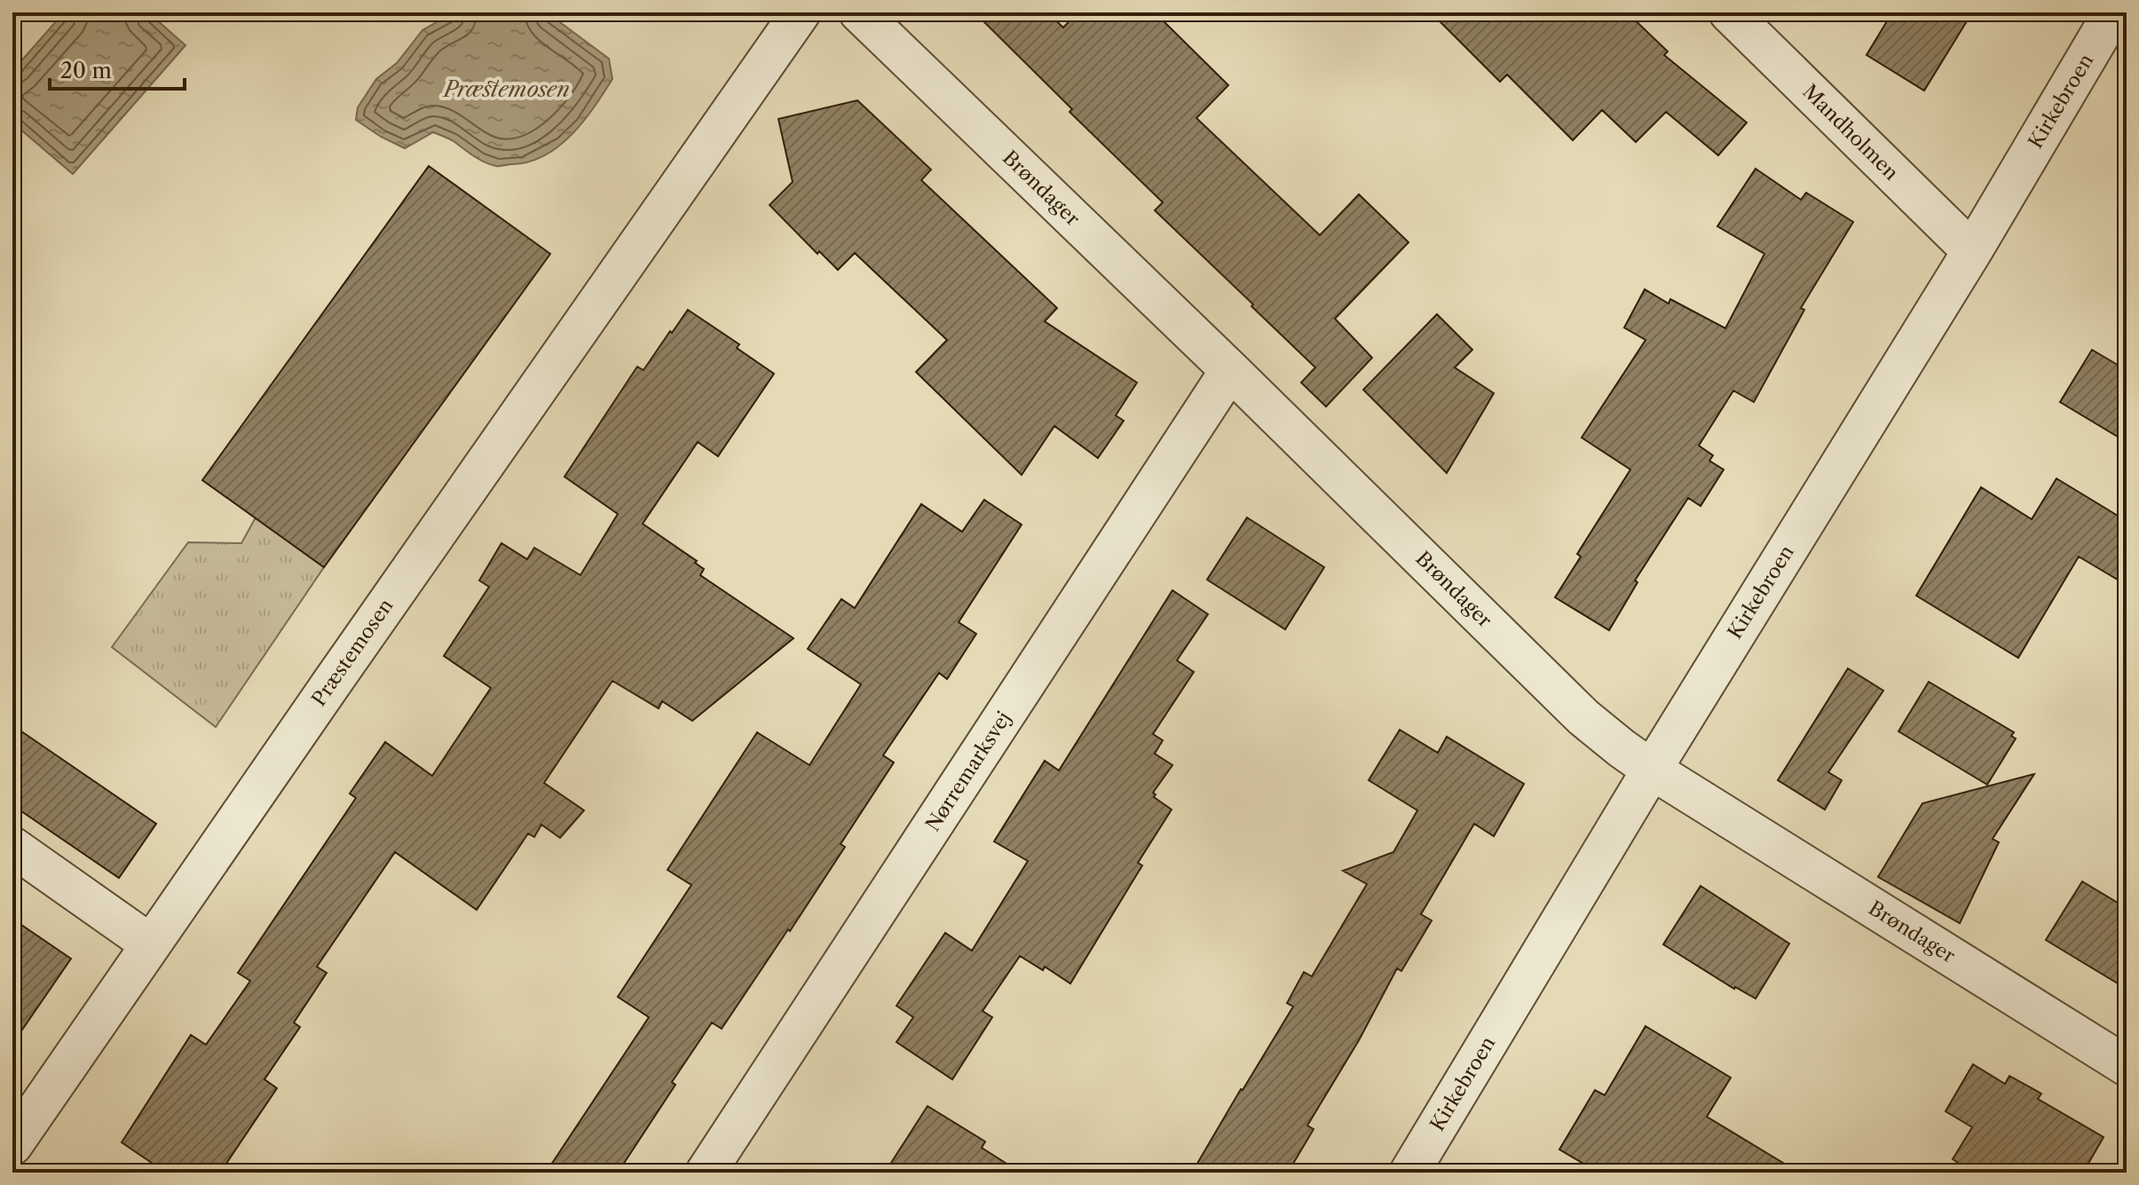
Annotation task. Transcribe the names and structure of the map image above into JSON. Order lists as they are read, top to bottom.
{
  "streets": {
    "street": [
      "Kirkebroen",
      "Mandholmen",
      "Brøndager",
      "Præstemosen",
      "Nørremarksvej"
    ]
  },
  "crossings": [
    ["Kirkebroen", "Mandholmen"],
    ["Kirkebroen", "Brøndager"],
    ["Brøndager", "Nørremarksvej"]
  ],
  "water": ["Præstemosen"],
  "scale_bar": "20 m"
}
